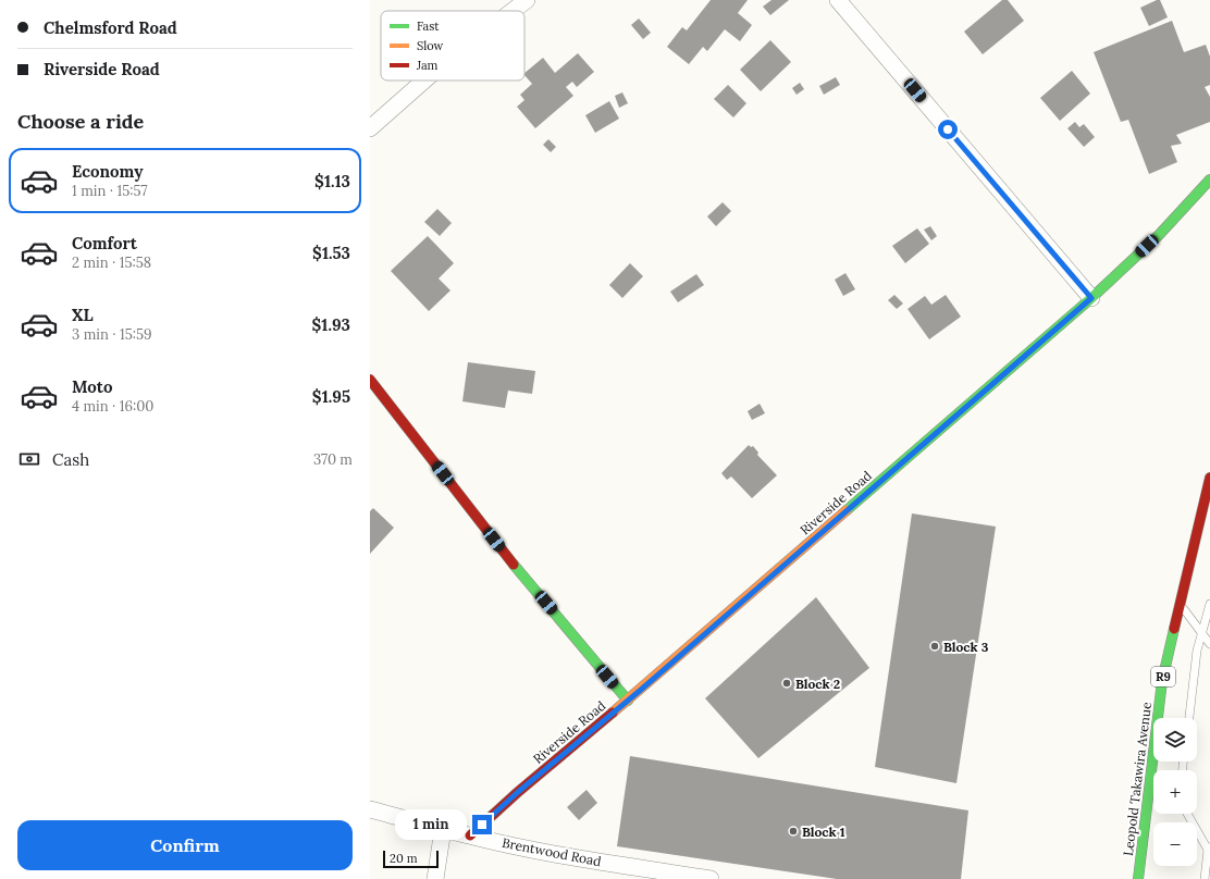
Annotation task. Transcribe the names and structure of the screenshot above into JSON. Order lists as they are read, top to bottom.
{
  "streets": {
    "main road": ["Riverside Road", "R9", "Leopold Takawira Avenue"],
    "street": ["Brentwood Road"]
  },
  "crossings": [
    ["Riverside Road", "Brentwood Road"]
  ],
  "places": ["Block 3", "Block 2", "Block 1"],
  "legend": ["Fast", "Slow", "Jam"],
  "scale_bar": "20 m",
  "page": {
    "banner": ["Chelmsford Road", "Riverside Road"],
    "heading": "Choose a ride",
    "list": [
      {
        "name": "Economy",
        "note": "1 min · 15:57",
        "value": "$1.13"
      },
      {
        "name": "Comfort",
        "note": "2 min · 15:58",
        "value": "$1.53"
      },
      {
        "name": "XL",
        "note": "3 min · 15:59",
        "value": "$1.93"
      },
      {
        "name": "Moto",
        "note": "4 min · 16:00",
        "value": "$1.95"
      }
    ],
    "pay": ["Cash", "370 m"],
    "map_buttons": ["+", "−"],
    "bubble": "1 min",
    "buttons": "Confirm",
    "scale": "20 m"
  }
}
